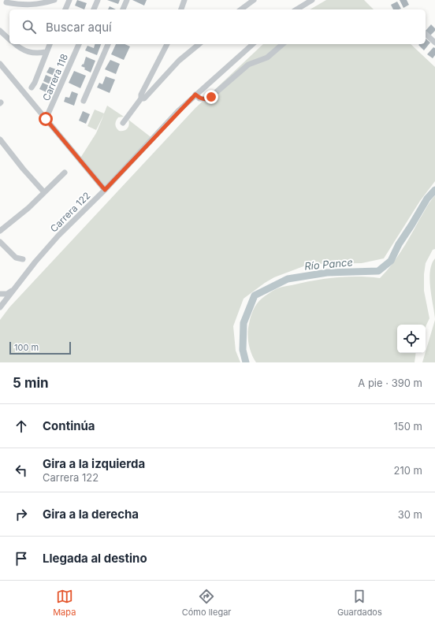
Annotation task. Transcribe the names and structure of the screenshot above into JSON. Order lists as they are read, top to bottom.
{
  "streets": {
    "street": ["Carrera 118", "Carrera 122"]
  },
  "water": ["Río Pance"],
  "scale_bar": "100 m",
  "page": {
    "search": "Buscar aquí",
    "scale": "100 m",
    "heading": ["5 min", "A pie · 390 m"],
    "list": [
      ["Continúa", "150 m"],
      ["Gira a la izquierda", "Carrera 122", "210 m"],
      ["Gira a la derecha", "30 m"],
      "Llegada al destino"
    ],
    "nav": ["Mapa", "Cómo llegar", "Guardados"]
  }
}
